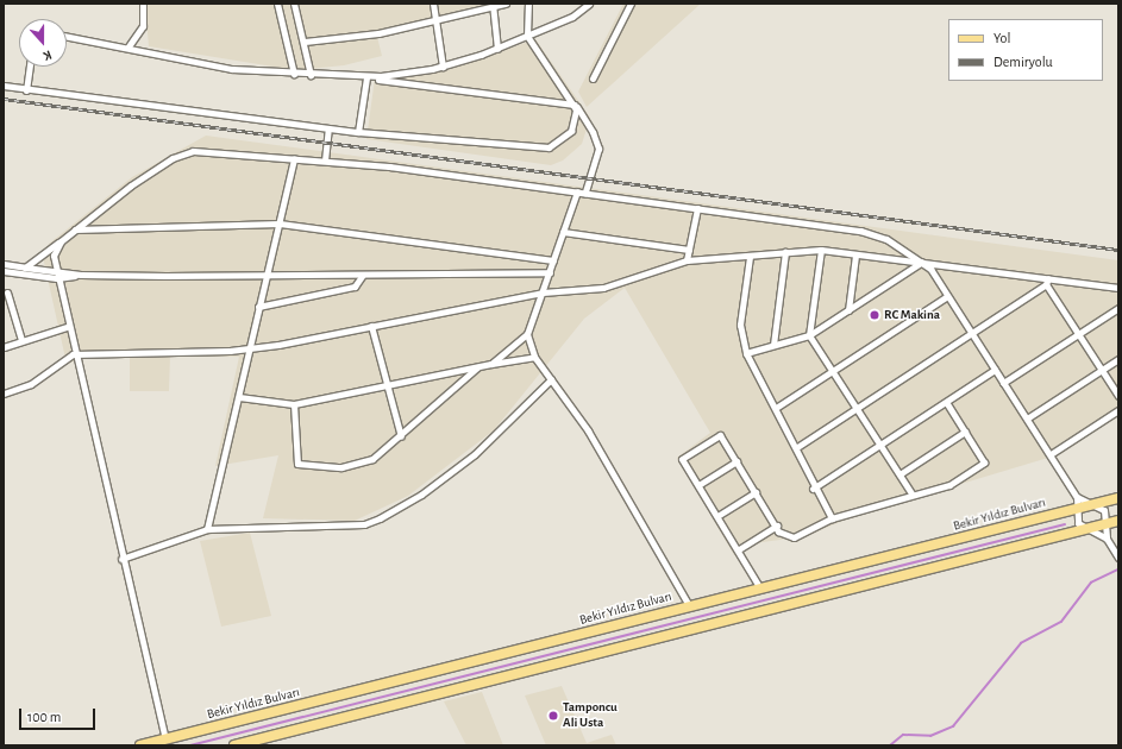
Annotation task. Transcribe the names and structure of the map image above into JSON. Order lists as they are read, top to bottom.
{
  "streets": {
    "main road": ["Bekir Yıldız Bulvarı"]
  },
  "places": ["RC Makina", "Tamponcu Ali Usta"],
  "legend": ["Yol", "Demiryolu"],
  "scale_bar": "100 m",
  "north": "bottom"
}
